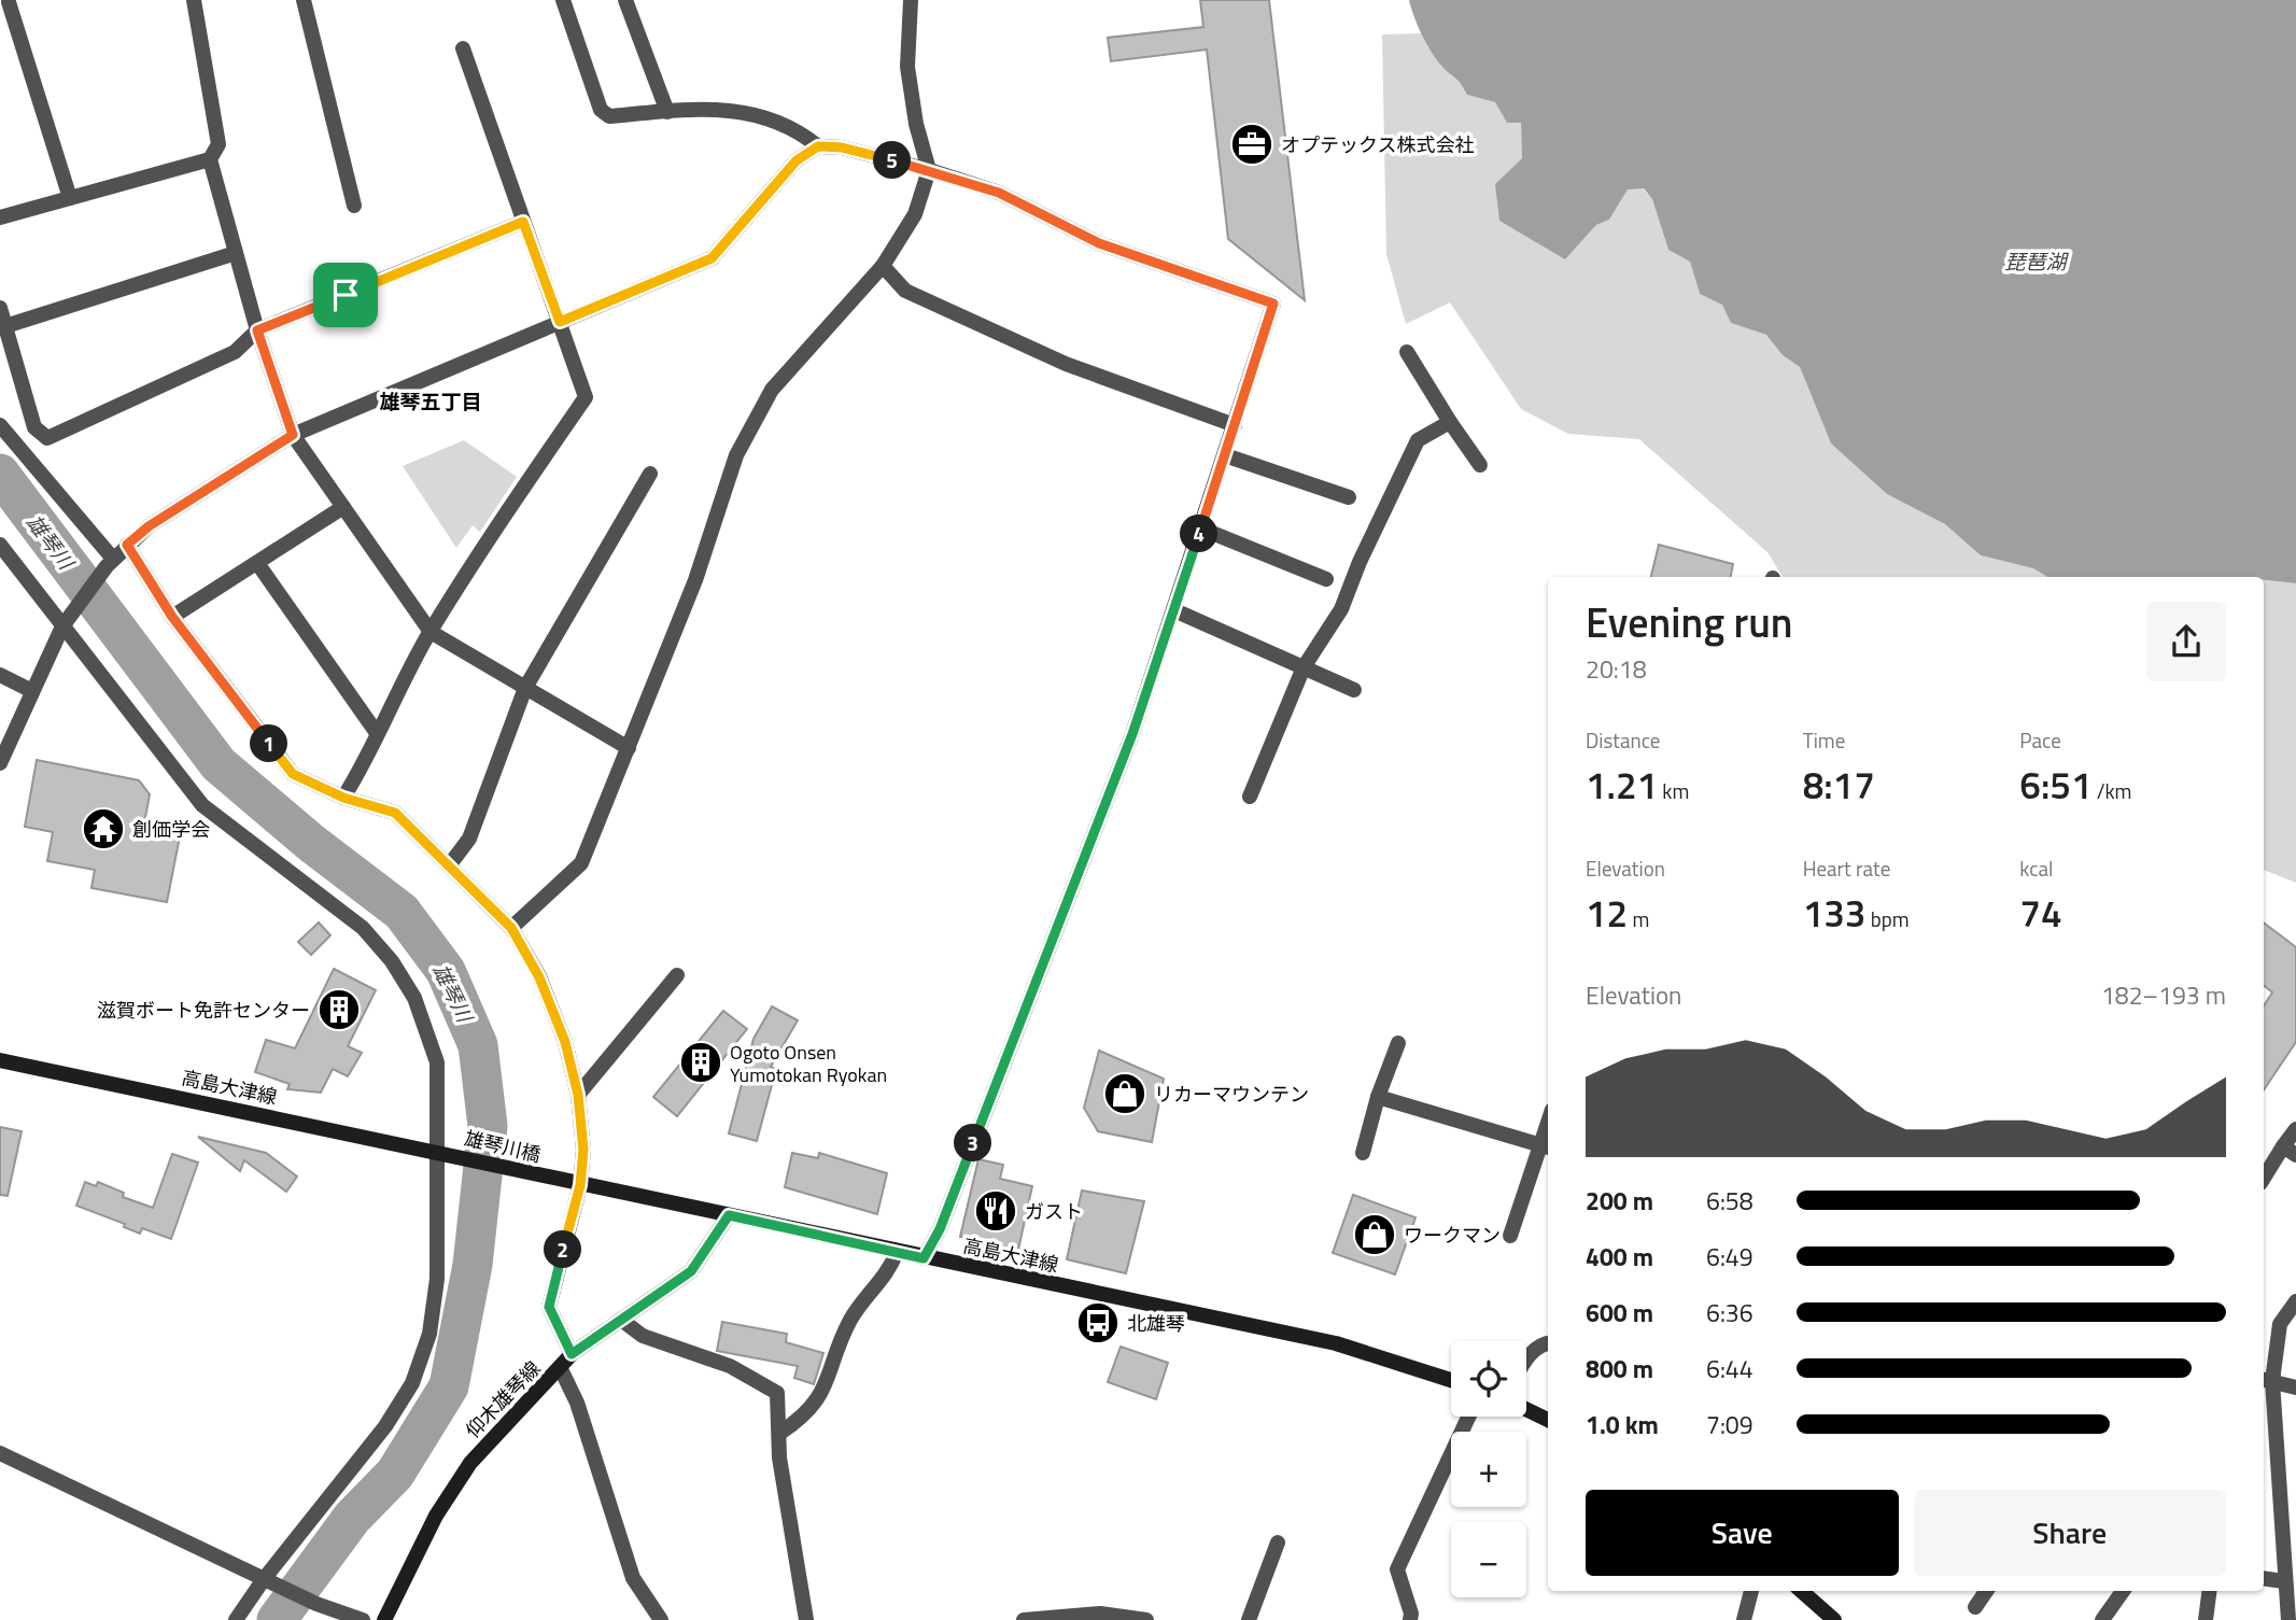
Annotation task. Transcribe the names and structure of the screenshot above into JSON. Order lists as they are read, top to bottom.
{
  "streets": {
    "main road": ["高島大津線", "雄琴川橋", "仰木雄琴線"]
  },
  "crossings": [
    ["高島大津線", "雄琴川橋"],
    ["高島大津線", "仰木雄琴線"]
  ],
  "districts": ["雄琴五丁目"],
  "water": ["琵琶湖", "雄琴川"],
  "places": {
    "office": ["オプテックス株式会社"],
    "temple": ["創価学会"],
    "building": ["滋賀ボート免許センター", "Ogoto Onsen Yumotokan Ryokan"],
    "shop": ["リカーマウンテン", "ワークマン"],
    "restaurant": ["ガスト"],
    "bus stop": ["北雄琴"]
  },
  "page": {
    "pins": [
      "5",
      "4",
      "1",
      "3",
      "2"
    ],
    "heading": ["Evening run", "20:18"],
    "stats": [
      ["Distance", "1.21 km"],
      ["Time", "8:17"],
      ["Pace", "6:51 /km"],
      ["Elevation", "12 m"],
      ["Heart rate", "133 bpm"],
      ["kcal", "74"]
    ],
    "chart": ["Elevation", "182–193 m"],
    "list": [
      {
        "name": "200 m",
        "note": "6:58"
      },
      {
        "name": "400 m",
        "note": "6:49"
      },
      {
        "name": "600 m",
        "note": "6:36"
      },
      {
        "name": "800 m",
        "note": "6:44"
      },
      {
        "name": "1.0 km",
        "note": "7:09"
      }
    ],
    "map_buttons": ["+", "−"],
    "buttons": ["Save", "Share"]
  }
}
